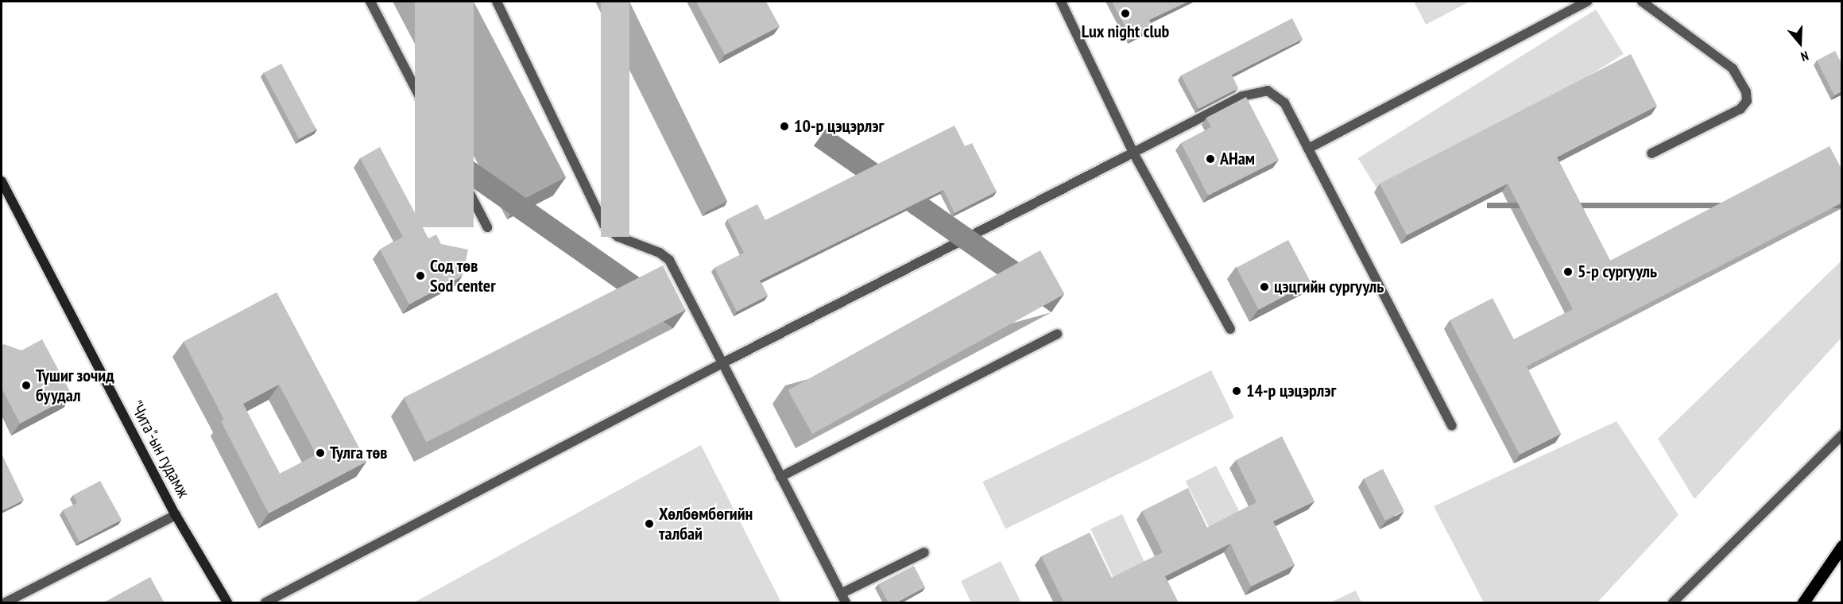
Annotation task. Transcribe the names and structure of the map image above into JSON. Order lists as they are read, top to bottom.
{
  "streets": {
    "main road": ["\"Чита\"-ын гудамж"]
  },
  "places": [
    "Lux night club",
    "10-р цэцэрлэг",
    "АНам",
    "5-р сургууль",
    "Сод төв Sod center",
    "цэцгийн сургууль",
    "Түшиг зочид буудал",
    "14-р цэцэрлэг",
    "Тулга төв",
    "Хөлбөмбөгийн талбай"
  ],
  "north": "bottom"
}
